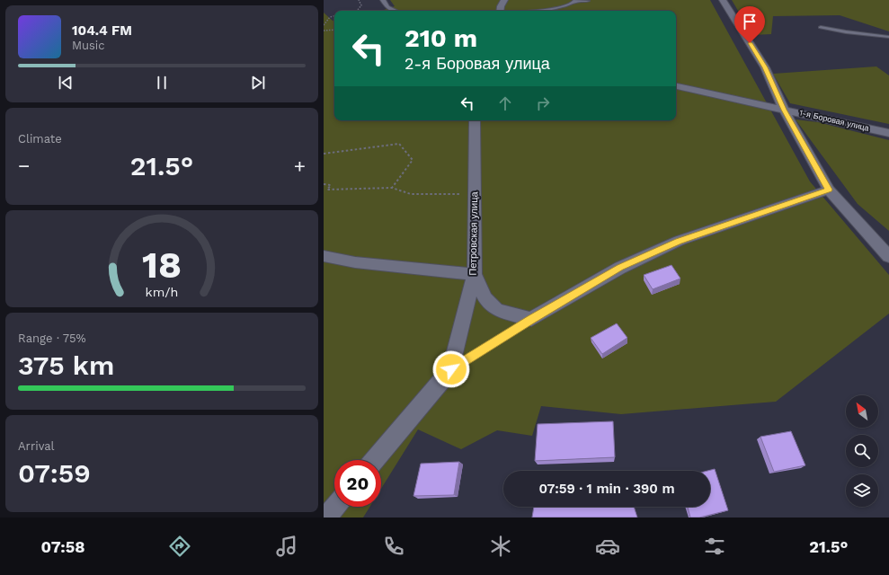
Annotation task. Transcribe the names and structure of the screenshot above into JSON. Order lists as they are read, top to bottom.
{
  "streets": {
    "street": ["1-я Боровая улица", "Петровская улица"]
  },
  "north": "top left",
  "page": {
    "turn": ["210 m", "2-я Боровая улица"],
    "song": ["104.4 FM", "Music"],
    "tile": [
      "Climate",
      ["Range · 75%", "375 km"],
      ["Arrival", "07:59"]
    ],
    "heat": ["−", "21.5°", "+"],
    "limit": "20",
    "trip": "07:59 · 1 min · 390 m",
    "tabs": ["07:58", "21.5°"],
    "gauge": ["18", "km/h"]
  }
}
